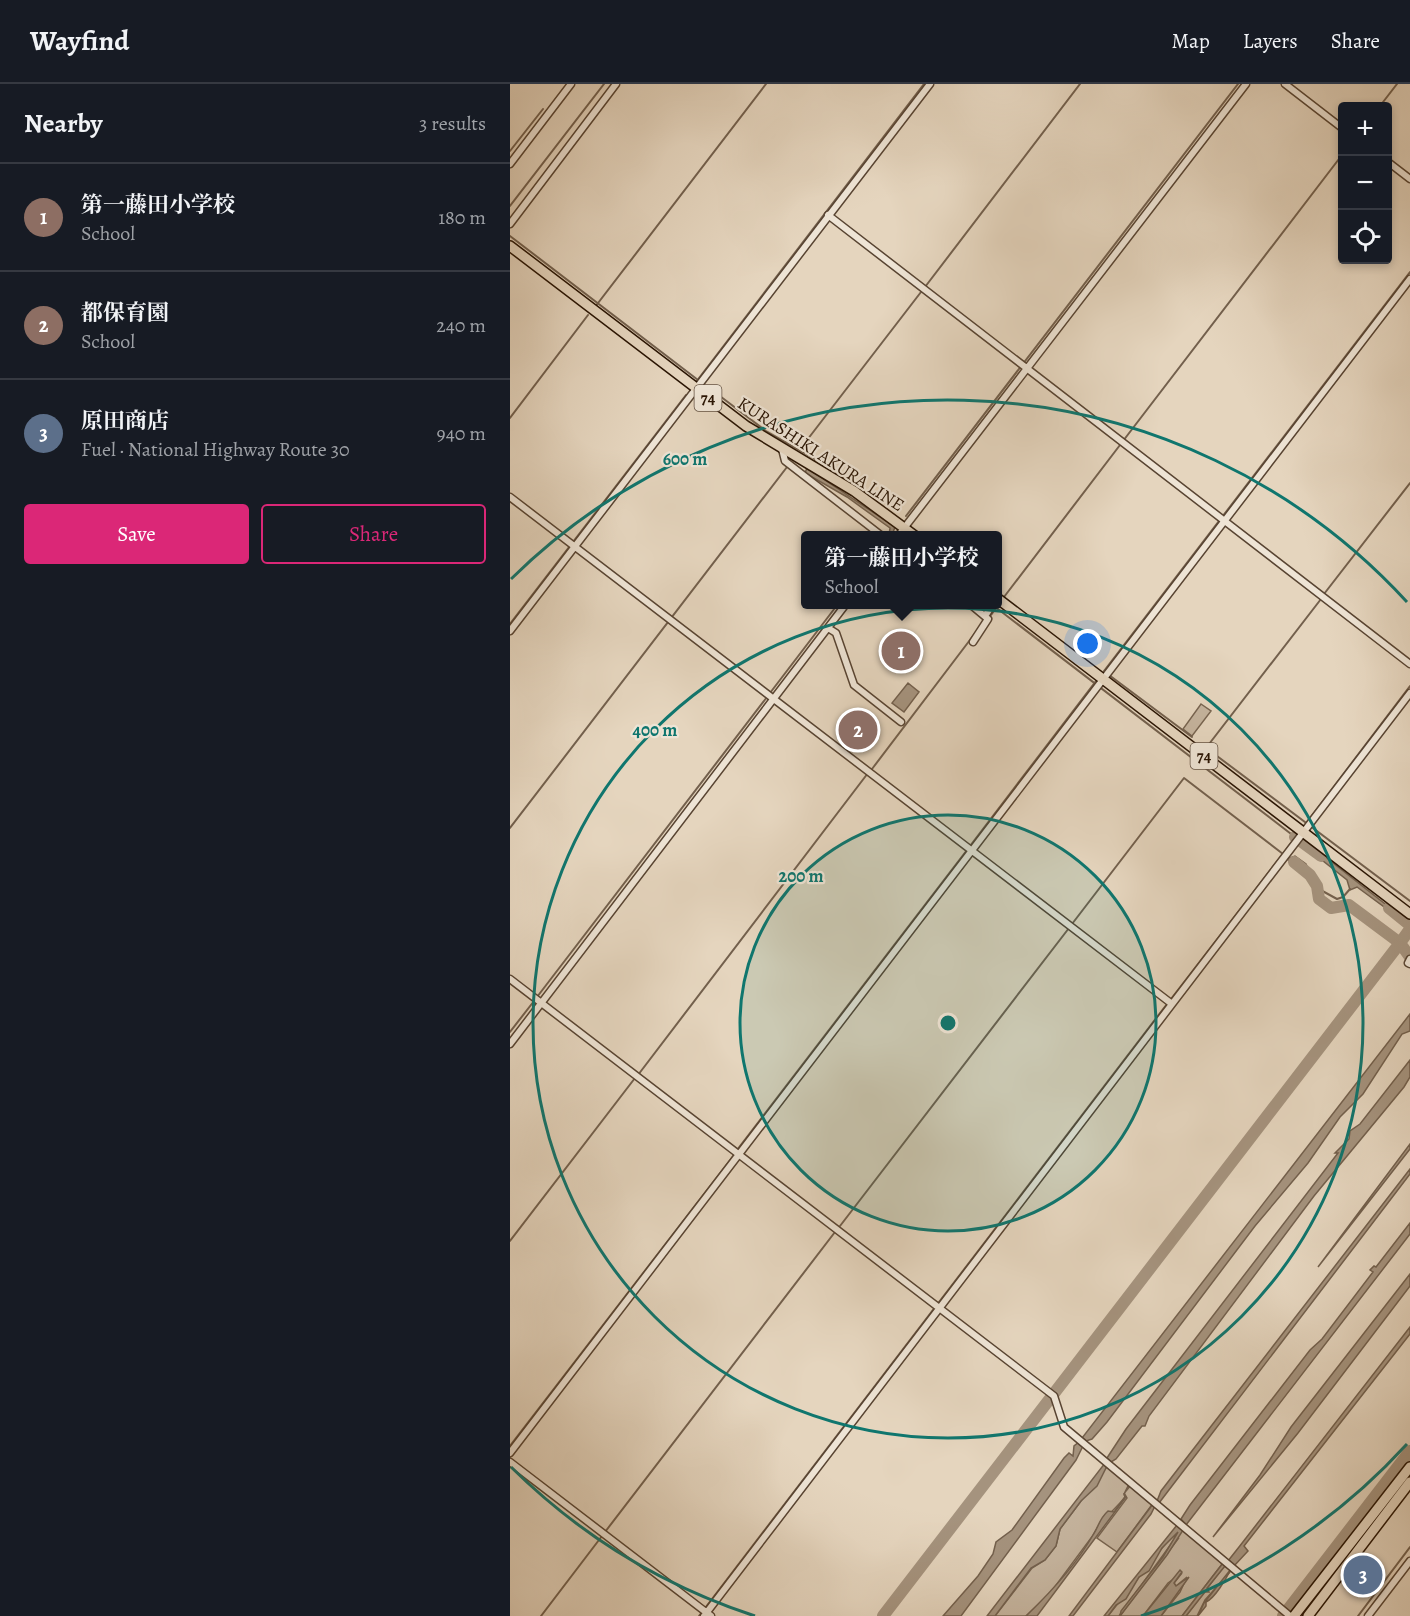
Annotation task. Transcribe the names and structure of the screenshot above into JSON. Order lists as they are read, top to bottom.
{
  "streets": {
    "main road": ["74", "KURASHIKI AKURA LINE"]
  },
  "page": {
    "header": "Wayfind",
    "nav": ["Map", "Layers", "Share"],
    "heading": ["Nearby", "3 results"],
    "map_buttons": ["+", "−"],
    "list": [
      {
        "mark": "1",
        "name": "第一藤田小学校",
        "note": "School",
        "value": "180 m"
      },
      {
        "mark": "2",
        "name": "都保育園",
        "note": "School",
        "value": "240 m"
      },
      {
        "mark": "3",
        "name": "原田商店",
        "note": "Fuel · National Highway Route 30",
        "value": "940 m"
      }
    ],
    "buttons": ["Save", "Share"],
    "popup": ["第一藤田小学校", "School"],
    "pins": ["1", "2", "3"]
  },
  "rings": ["600 m", "400 m", "200 m"]
}
